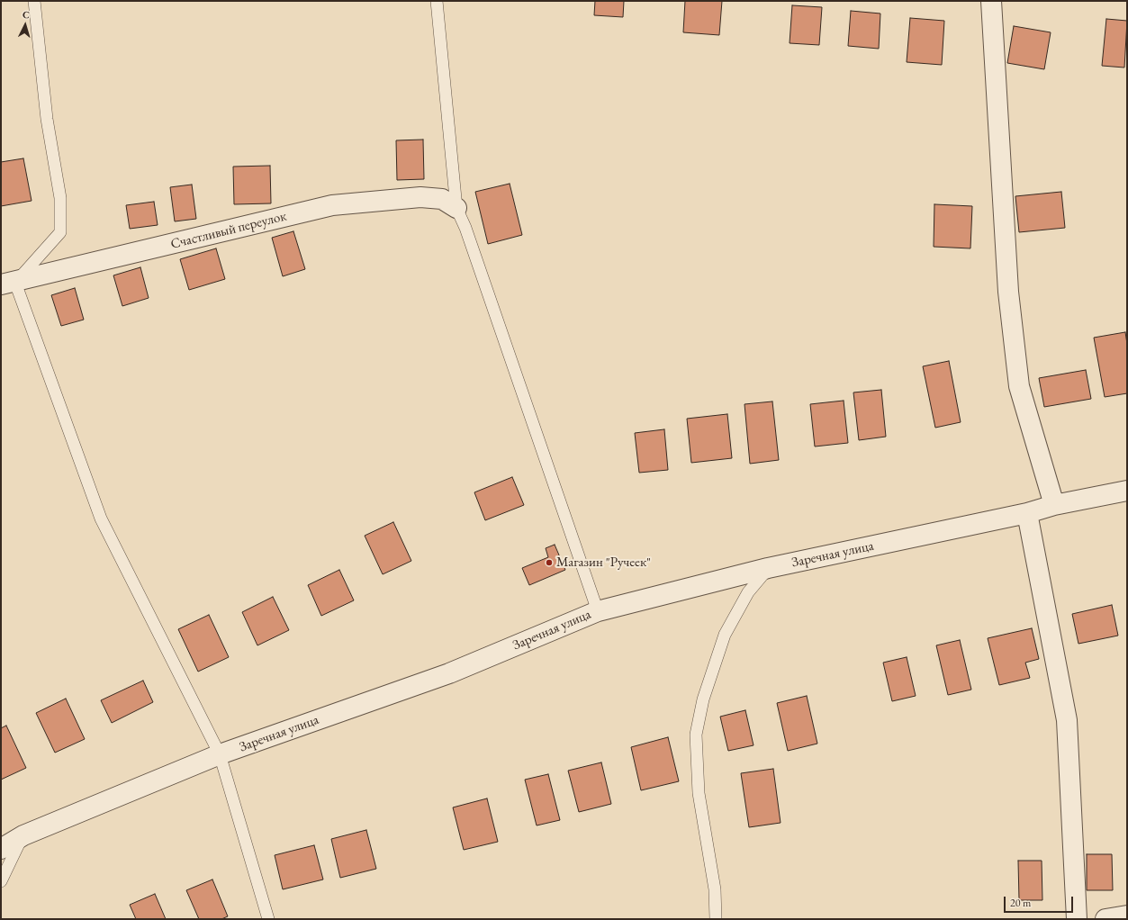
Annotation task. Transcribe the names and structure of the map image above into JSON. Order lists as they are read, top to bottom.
{
  "streets": {
    "street": ["Счастливый переулок", "Заречная улица"]
  },
  "places": ["Магазин \"Ручеек\""],
  "scale_bar": "20 m",
  "north": "top"
}
